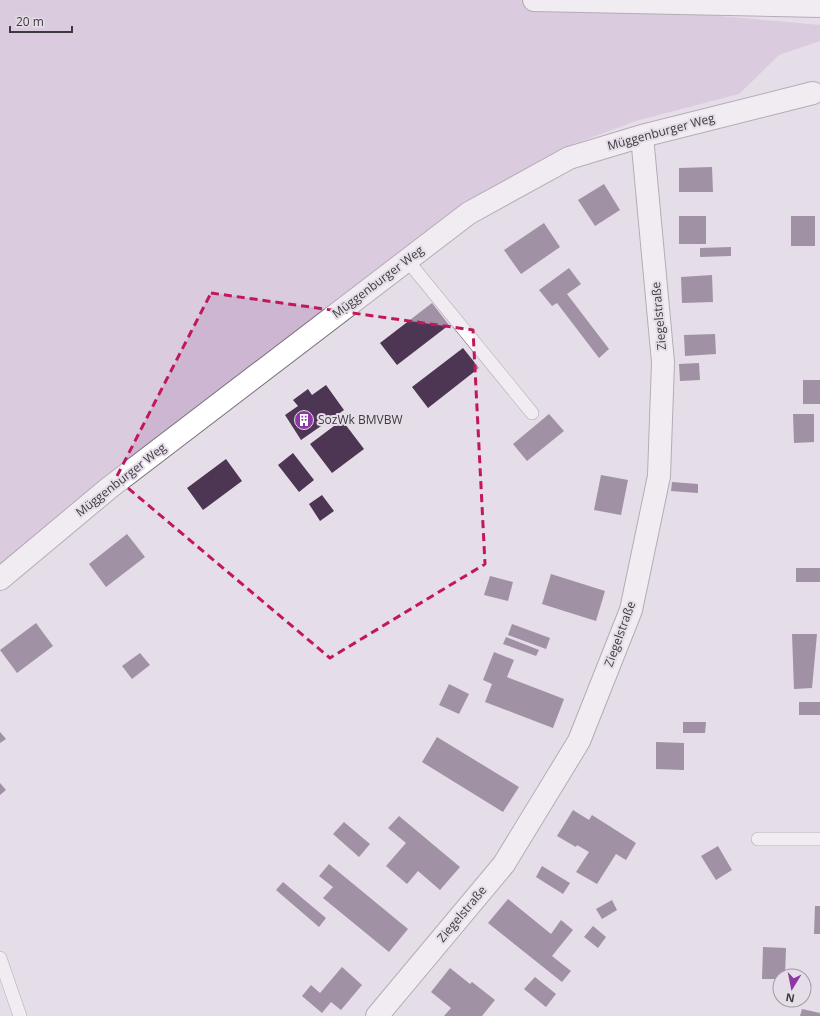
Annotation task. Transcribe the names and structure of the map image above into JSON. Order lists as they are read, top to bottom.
{
  "streets": {
    "street": ["Müggenburger Weg", "Ziegelstraße"]
  },
  "crossings": [
    ["Müggenburger Weg", "Ziegelstraße"]
  ],
  "places": {
    "building": ["SozWk BMVBW"]
  },
  "scale_bar": "20 m",
  "north": "bottom"
}
